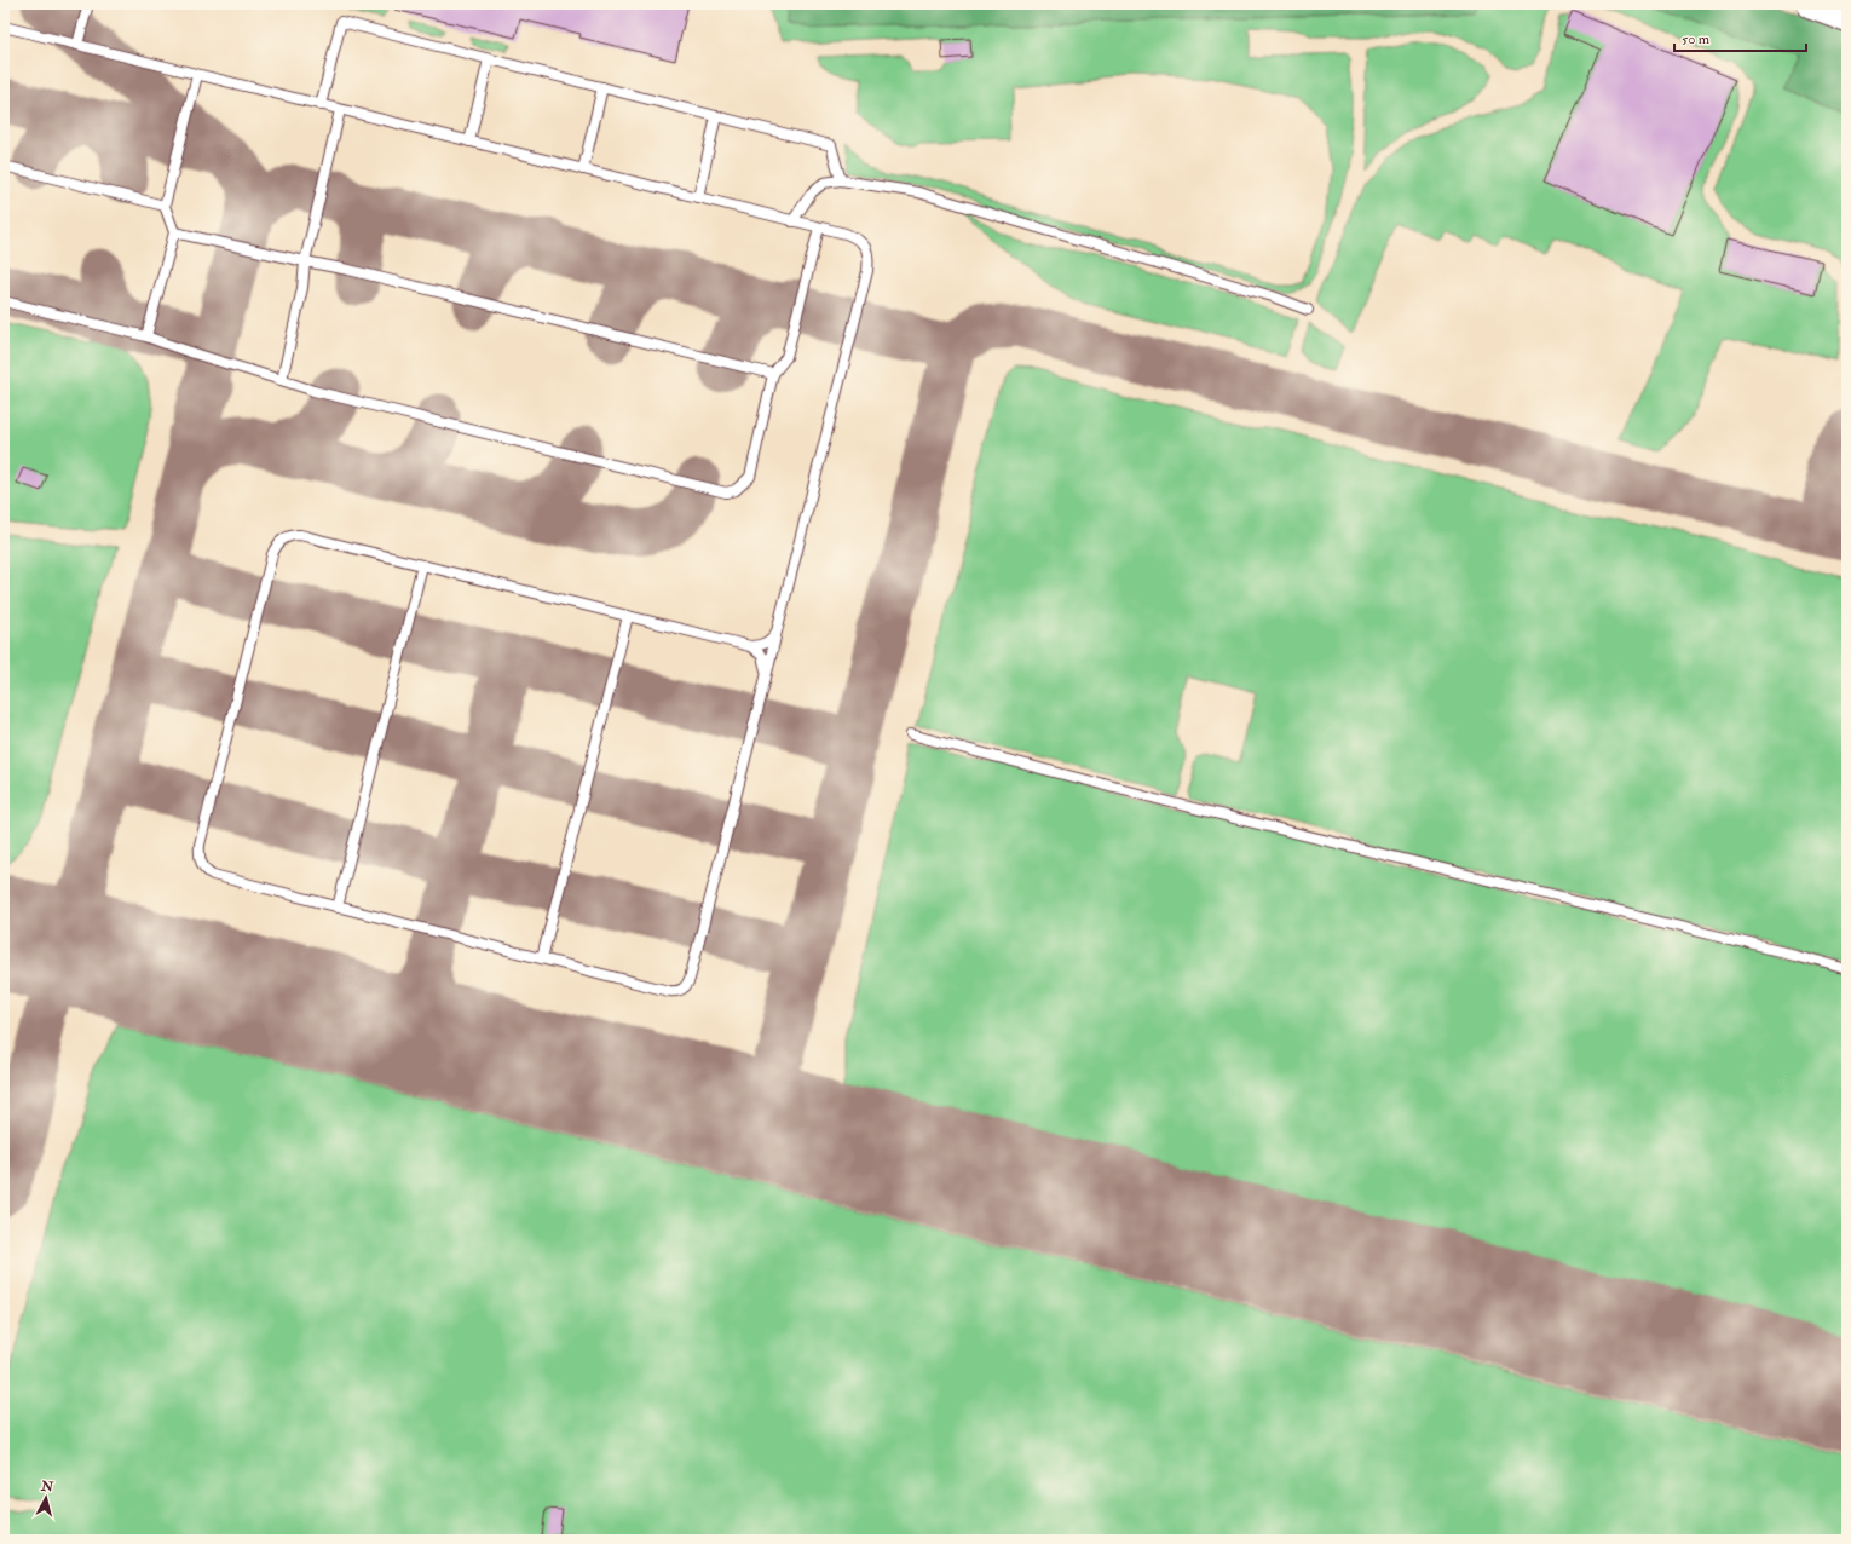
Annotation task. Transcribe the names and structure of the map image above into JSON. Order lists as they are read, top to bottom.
{
  "scale_bar": "50 m",
  "north": "top"
}
